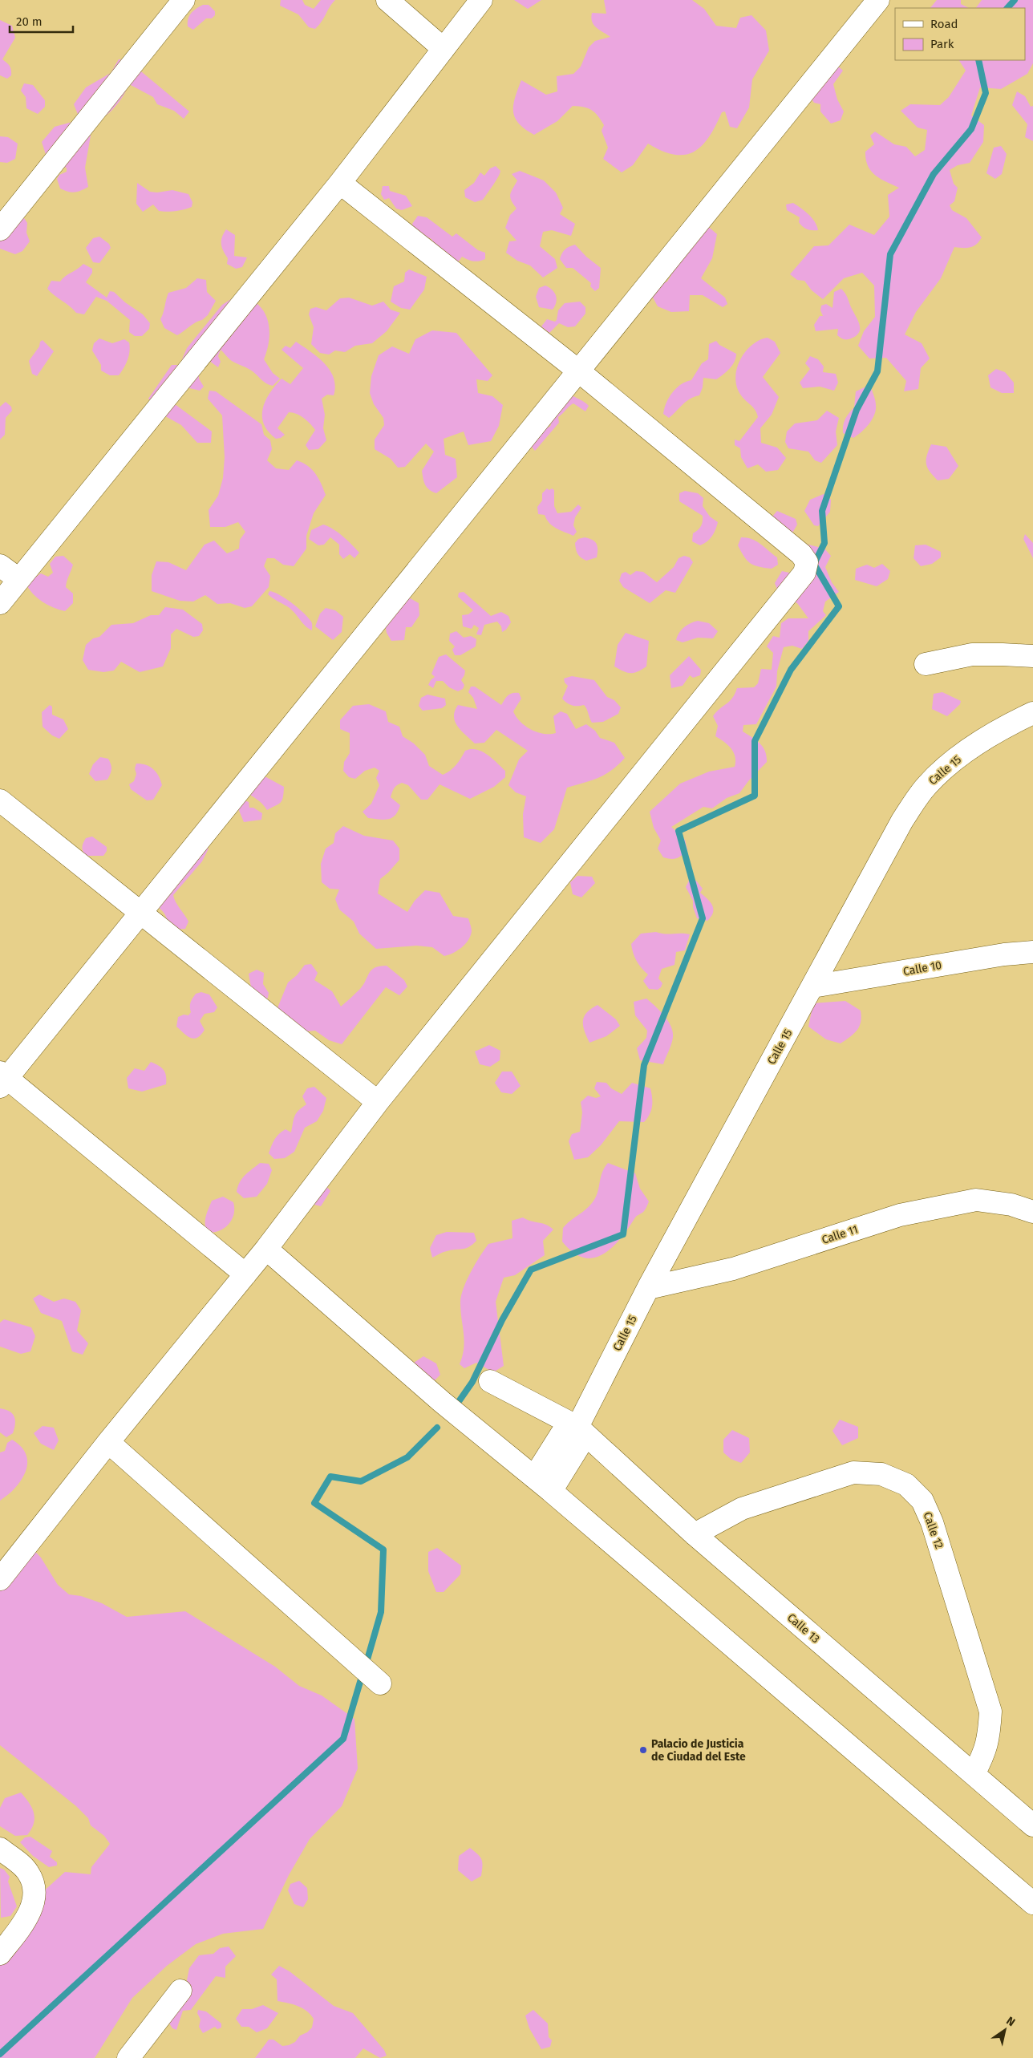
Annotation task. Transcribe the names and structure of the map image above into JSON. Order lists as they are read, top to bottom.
{
  "streets": {
    "street": [
      "Calle 15",
      "Calle 10",
      "Calle 11",
      "Calle 12",
      "Calle 13"
    ]
  },
  "crossings": [
    ["Calle 15", "Calle 10"],
    ["Calle 15", "Calle 11"],
    ["Calle 15", "Calle 13"],
    ["Calle 12", "Calle 13"]
  ],
  "places": ["Palacio de Justicia de Ciudad del Este"],
  "legend": ["Road", "Park"],
  "scale_bar": "20 m",
  "north": "top right"
}
